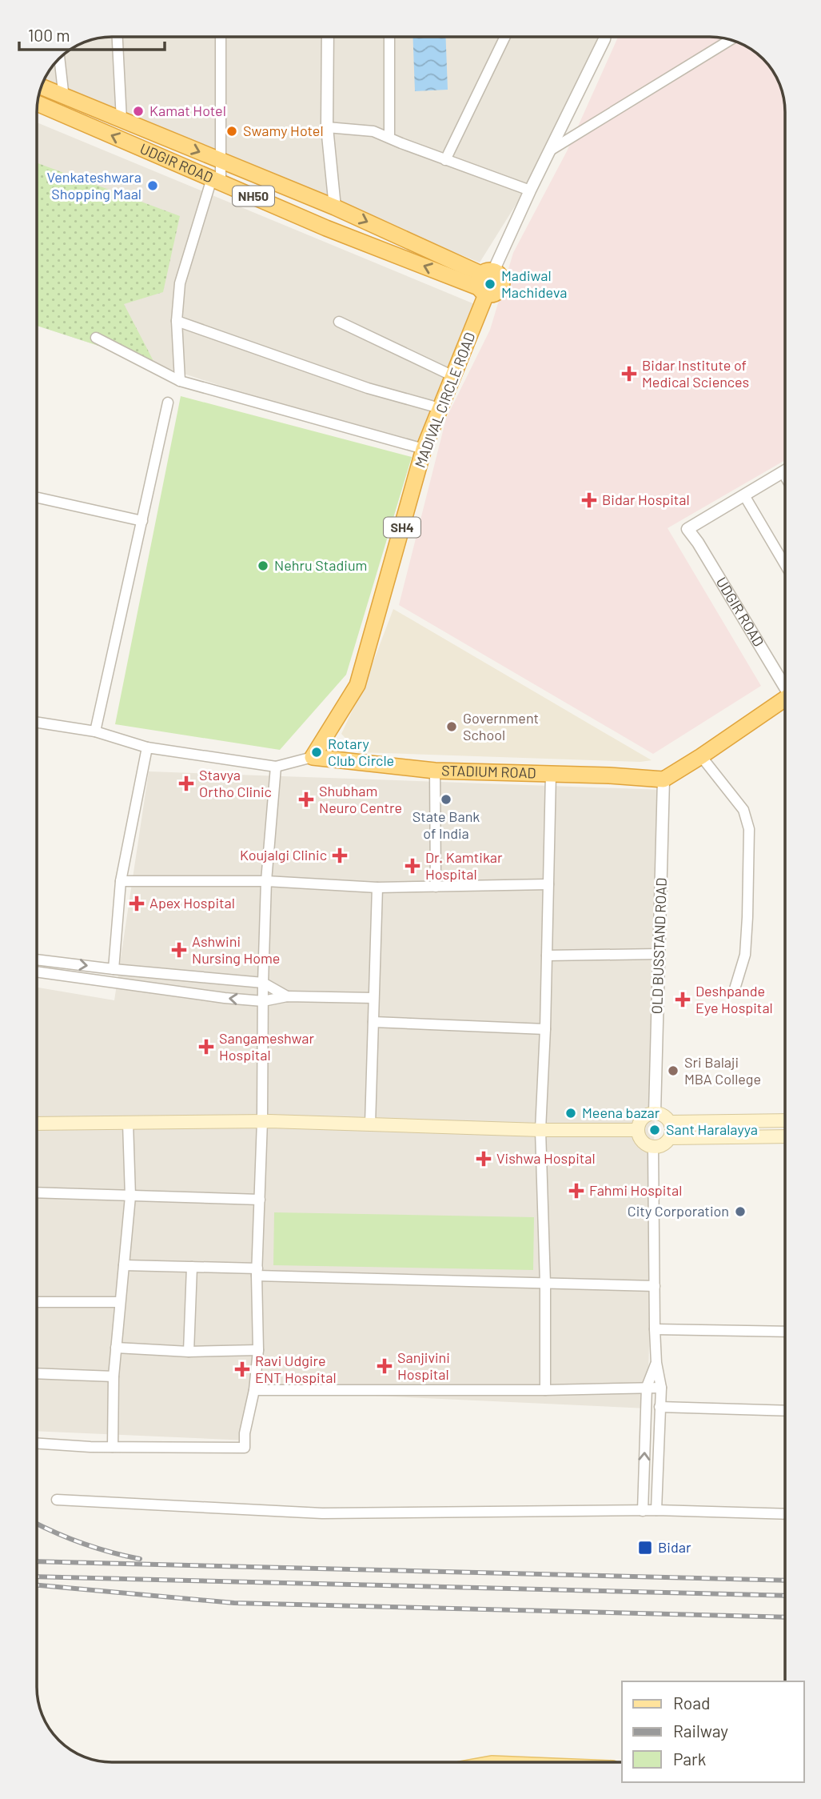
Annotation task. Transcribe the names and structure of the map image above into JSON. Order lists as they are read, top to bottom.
{
  "streets": {
    "highway": [
      "UDGIR ROAD",
      "NH50",
      "MADIVAL CIRCLE ROAD",
      "SH4",
      "STADIUM ROAD"
    ],
    "street": ["OLD BUSSTAND ROAD"]
  },
  "crossings": [
    ["UDGIR ROAD", "MADIVAL CIRCLE ROAD"],
    ["MADIVAL CIRCLE ROAD", "STADIUM ROAD"],
    ["STADIUM ROAD", "OLD BUSSTAND ROAD"]
  ],
  "places": {
    "other": [
      "Kamat Hotel",
      "Swamy Hotel",
      "Venkateshwara Shopping Maal",
      "Madiwal Machideva",
      "Nehru Stadium",
      "Government School",
      "Rotary Club Circle",
      "State Bank of India",
      "Sri Balaji MBA College",
      "Meena bazar",
      "Sant Haralayya",
      "City Corporation"
    ],
    "health": [
      "Bidar Institute of Medical Sciences",
      "Bidar Hospital",
      "Stavya Ortho Clinic",
      "Shubham Neuro Centre",
      "Koujalgi Clinic",
      "Dr. Kamtikar Hospital",
      "Apex Hospital",
      "Ashwini Nursing Home",
      "Deshpande Eye Hospital",
      "Sangameshwar Hospital",
      "Vishwa Hospital",
      "Fahmi Hospital",
      "Sanjivini Hospital",
      "Ravi Udgire ENT Hospital"
    ],
    "transit": ["Bidar"]
  },
  "legend": ["Road", "Railway", "Park"],
  "scale_bar": "100 m"
}
